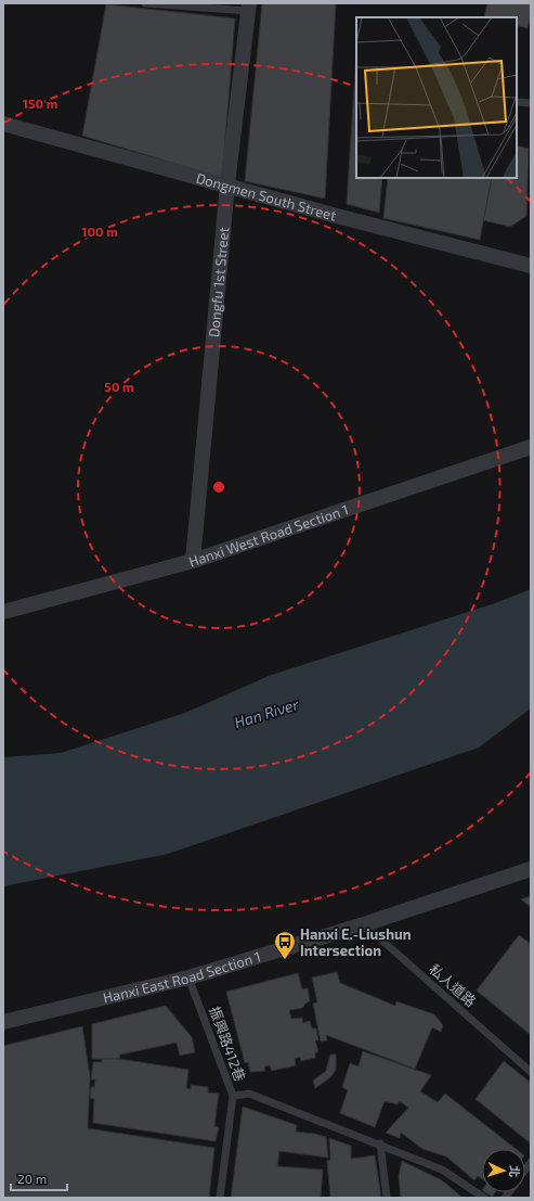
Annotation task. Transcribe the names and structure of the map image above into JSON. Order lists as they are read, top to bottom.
{
  "streets": {
    "street": [
      "Dongmen South Street",
      "Dongfu 1st Street",
      "Hanxi West Road Section 1",
      "Hanxi East Road Section 1"
    ],
    "lane": ["私人道路", "振興路412巷"]
  },
  "crossings": [
    ["Dongmen South Street", "Dongfu 1st Street"],
    ["Dongfu 1st Street", "Hanxi West Road Section 1"],
    ["Hanxi East Road Section 1", "私人道路"],
    ["Hanxi East Road Section 1", "振興路412巷"]
  ],
  "water": ["Han River"],
  "places": {
    "bus stop": ["Hanxi E.-Liushun Intersection"]
  },
  "scale_bar": "20 m",
  "north": "right",
  "rings": ["150 m", "100 m", "50 m"]
}
